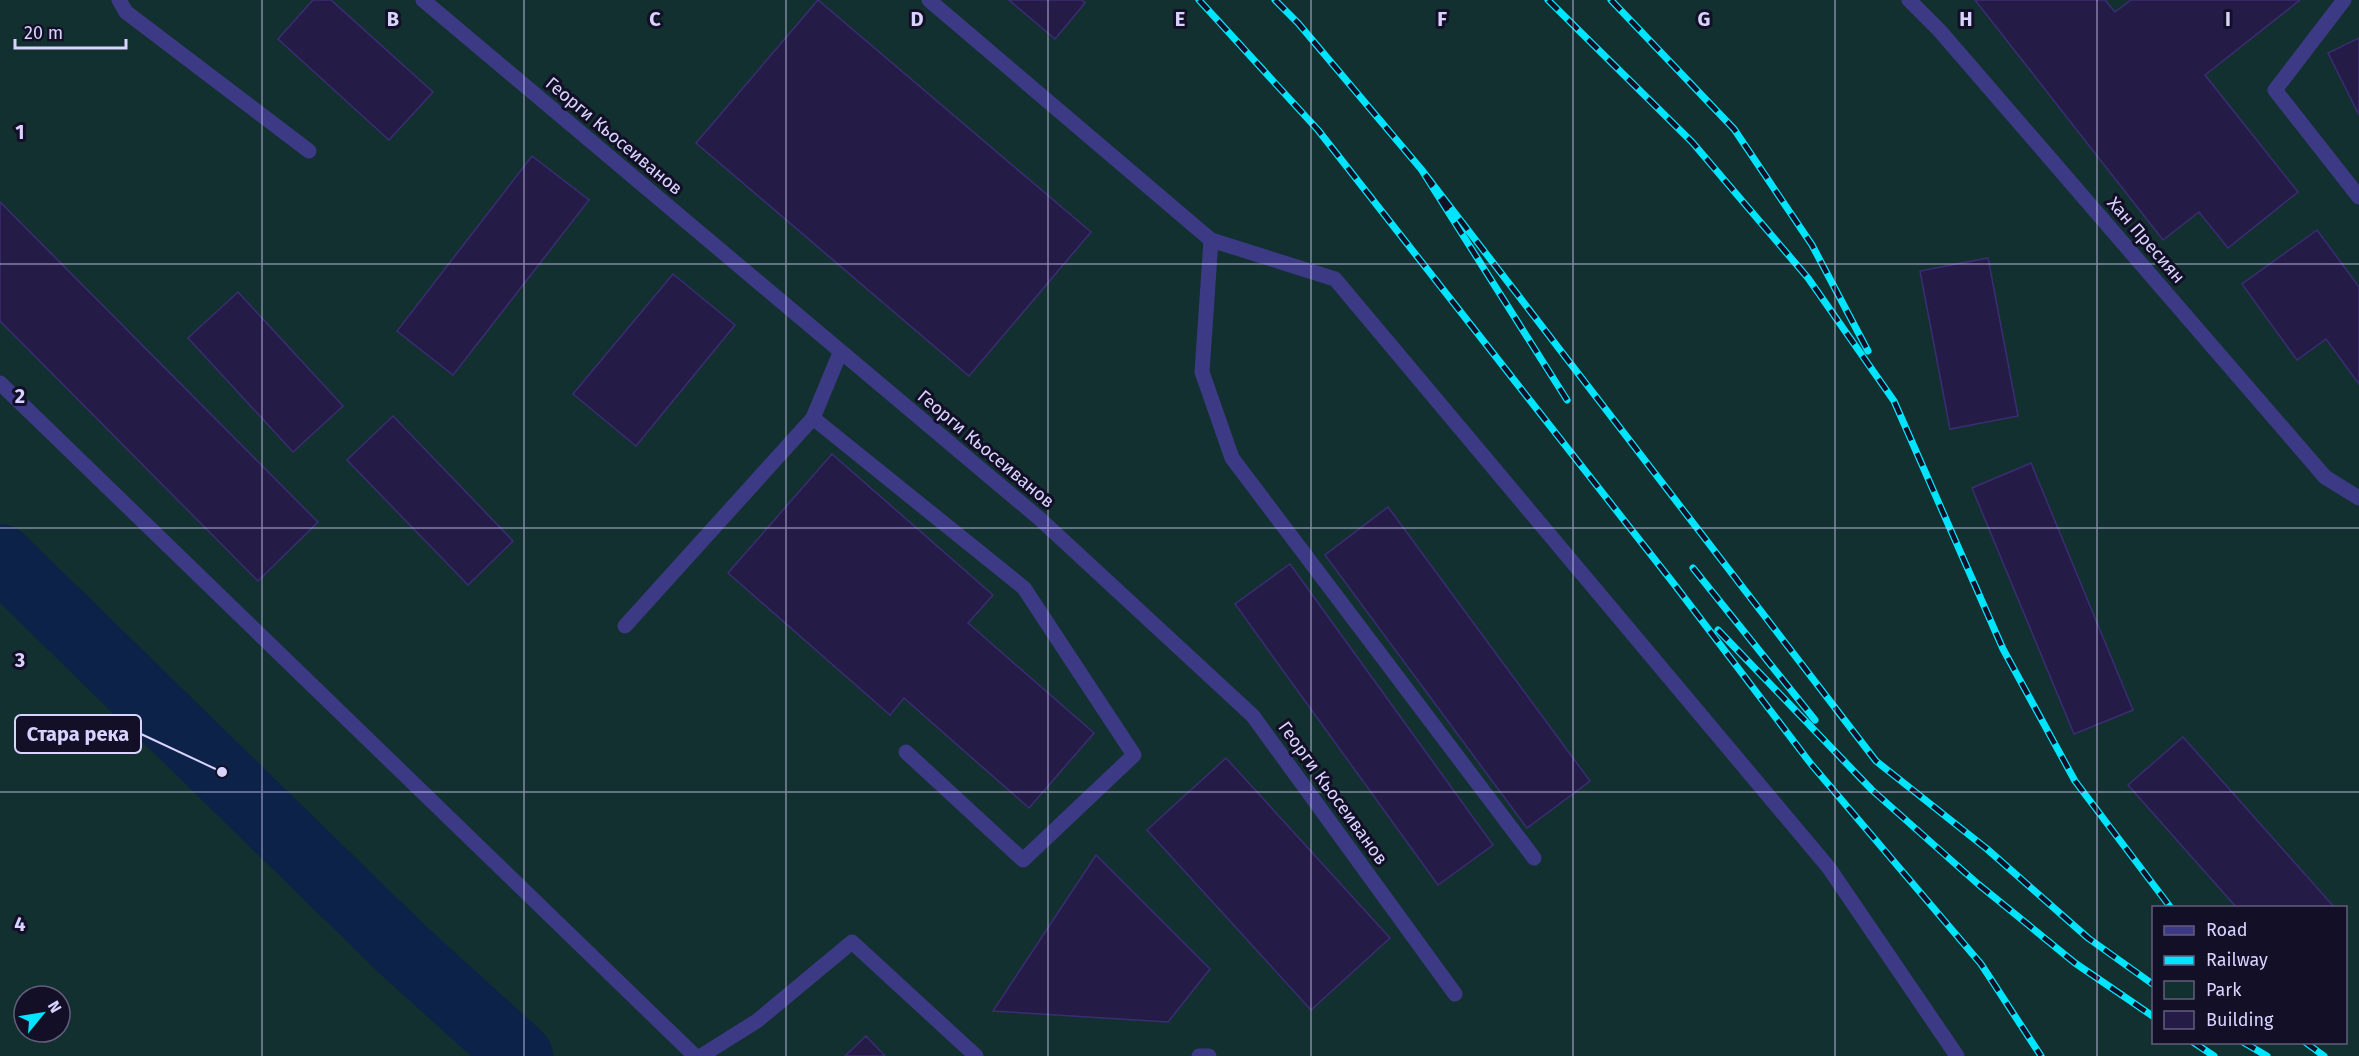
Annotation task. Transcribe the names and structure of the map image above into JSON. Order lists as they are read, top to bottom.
{
  "streets": {
    "street": ["Георги Кьосеиванов", "Хан Пресиян"]
  },
  "places": ["Стара река"],
  "legend": [
    "Road",
    "Railway",
    "Park",
    "Building"
  ],
  "scale_bar": "20 m",
  "north": "top right",
  "grid": {
    "columns": [
      "B",
      "C",
      "D",
      "E",
      "F",
      "G",
      "H",
      "I"
    ],
    "rows": [
      "1",
      "2",
      "3",
      "4"
    ]
  }
}
